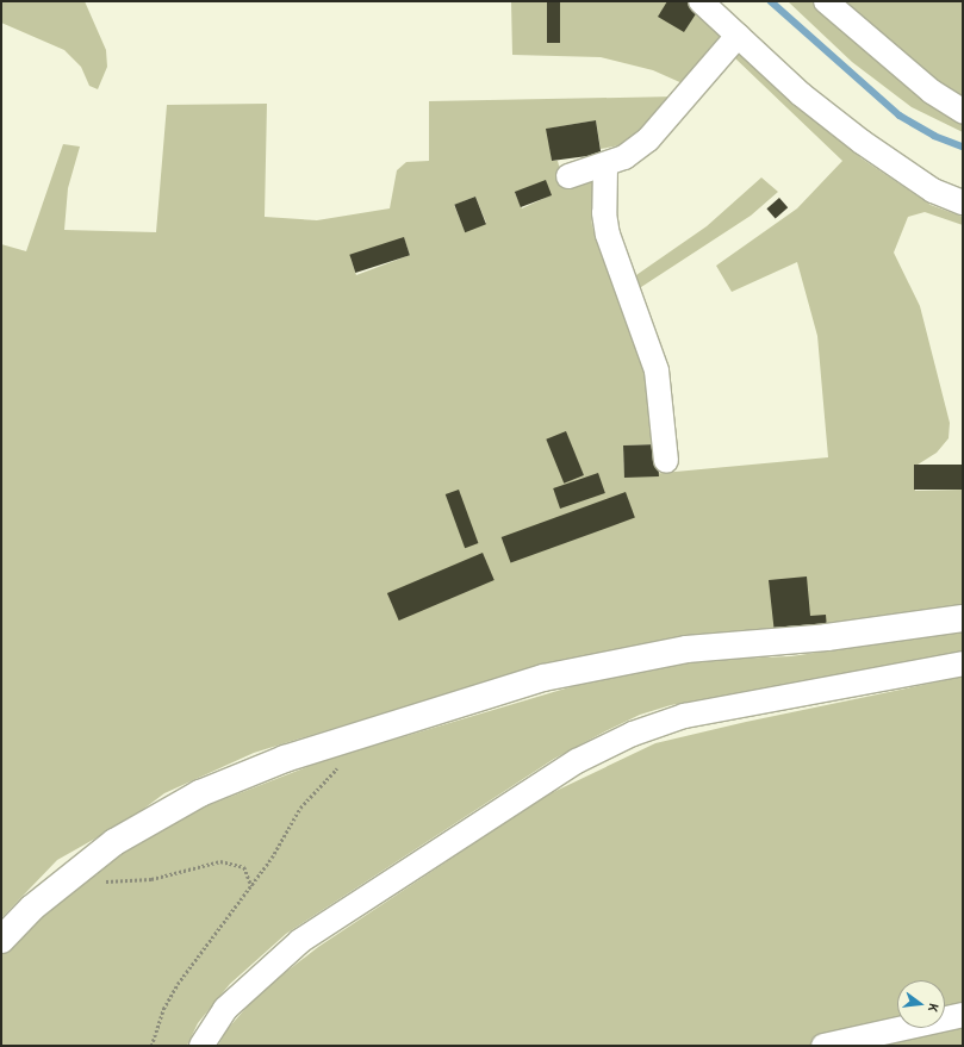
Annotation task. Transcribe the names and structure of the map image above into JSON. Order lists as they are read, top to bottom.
{
  "north": "right"
}
